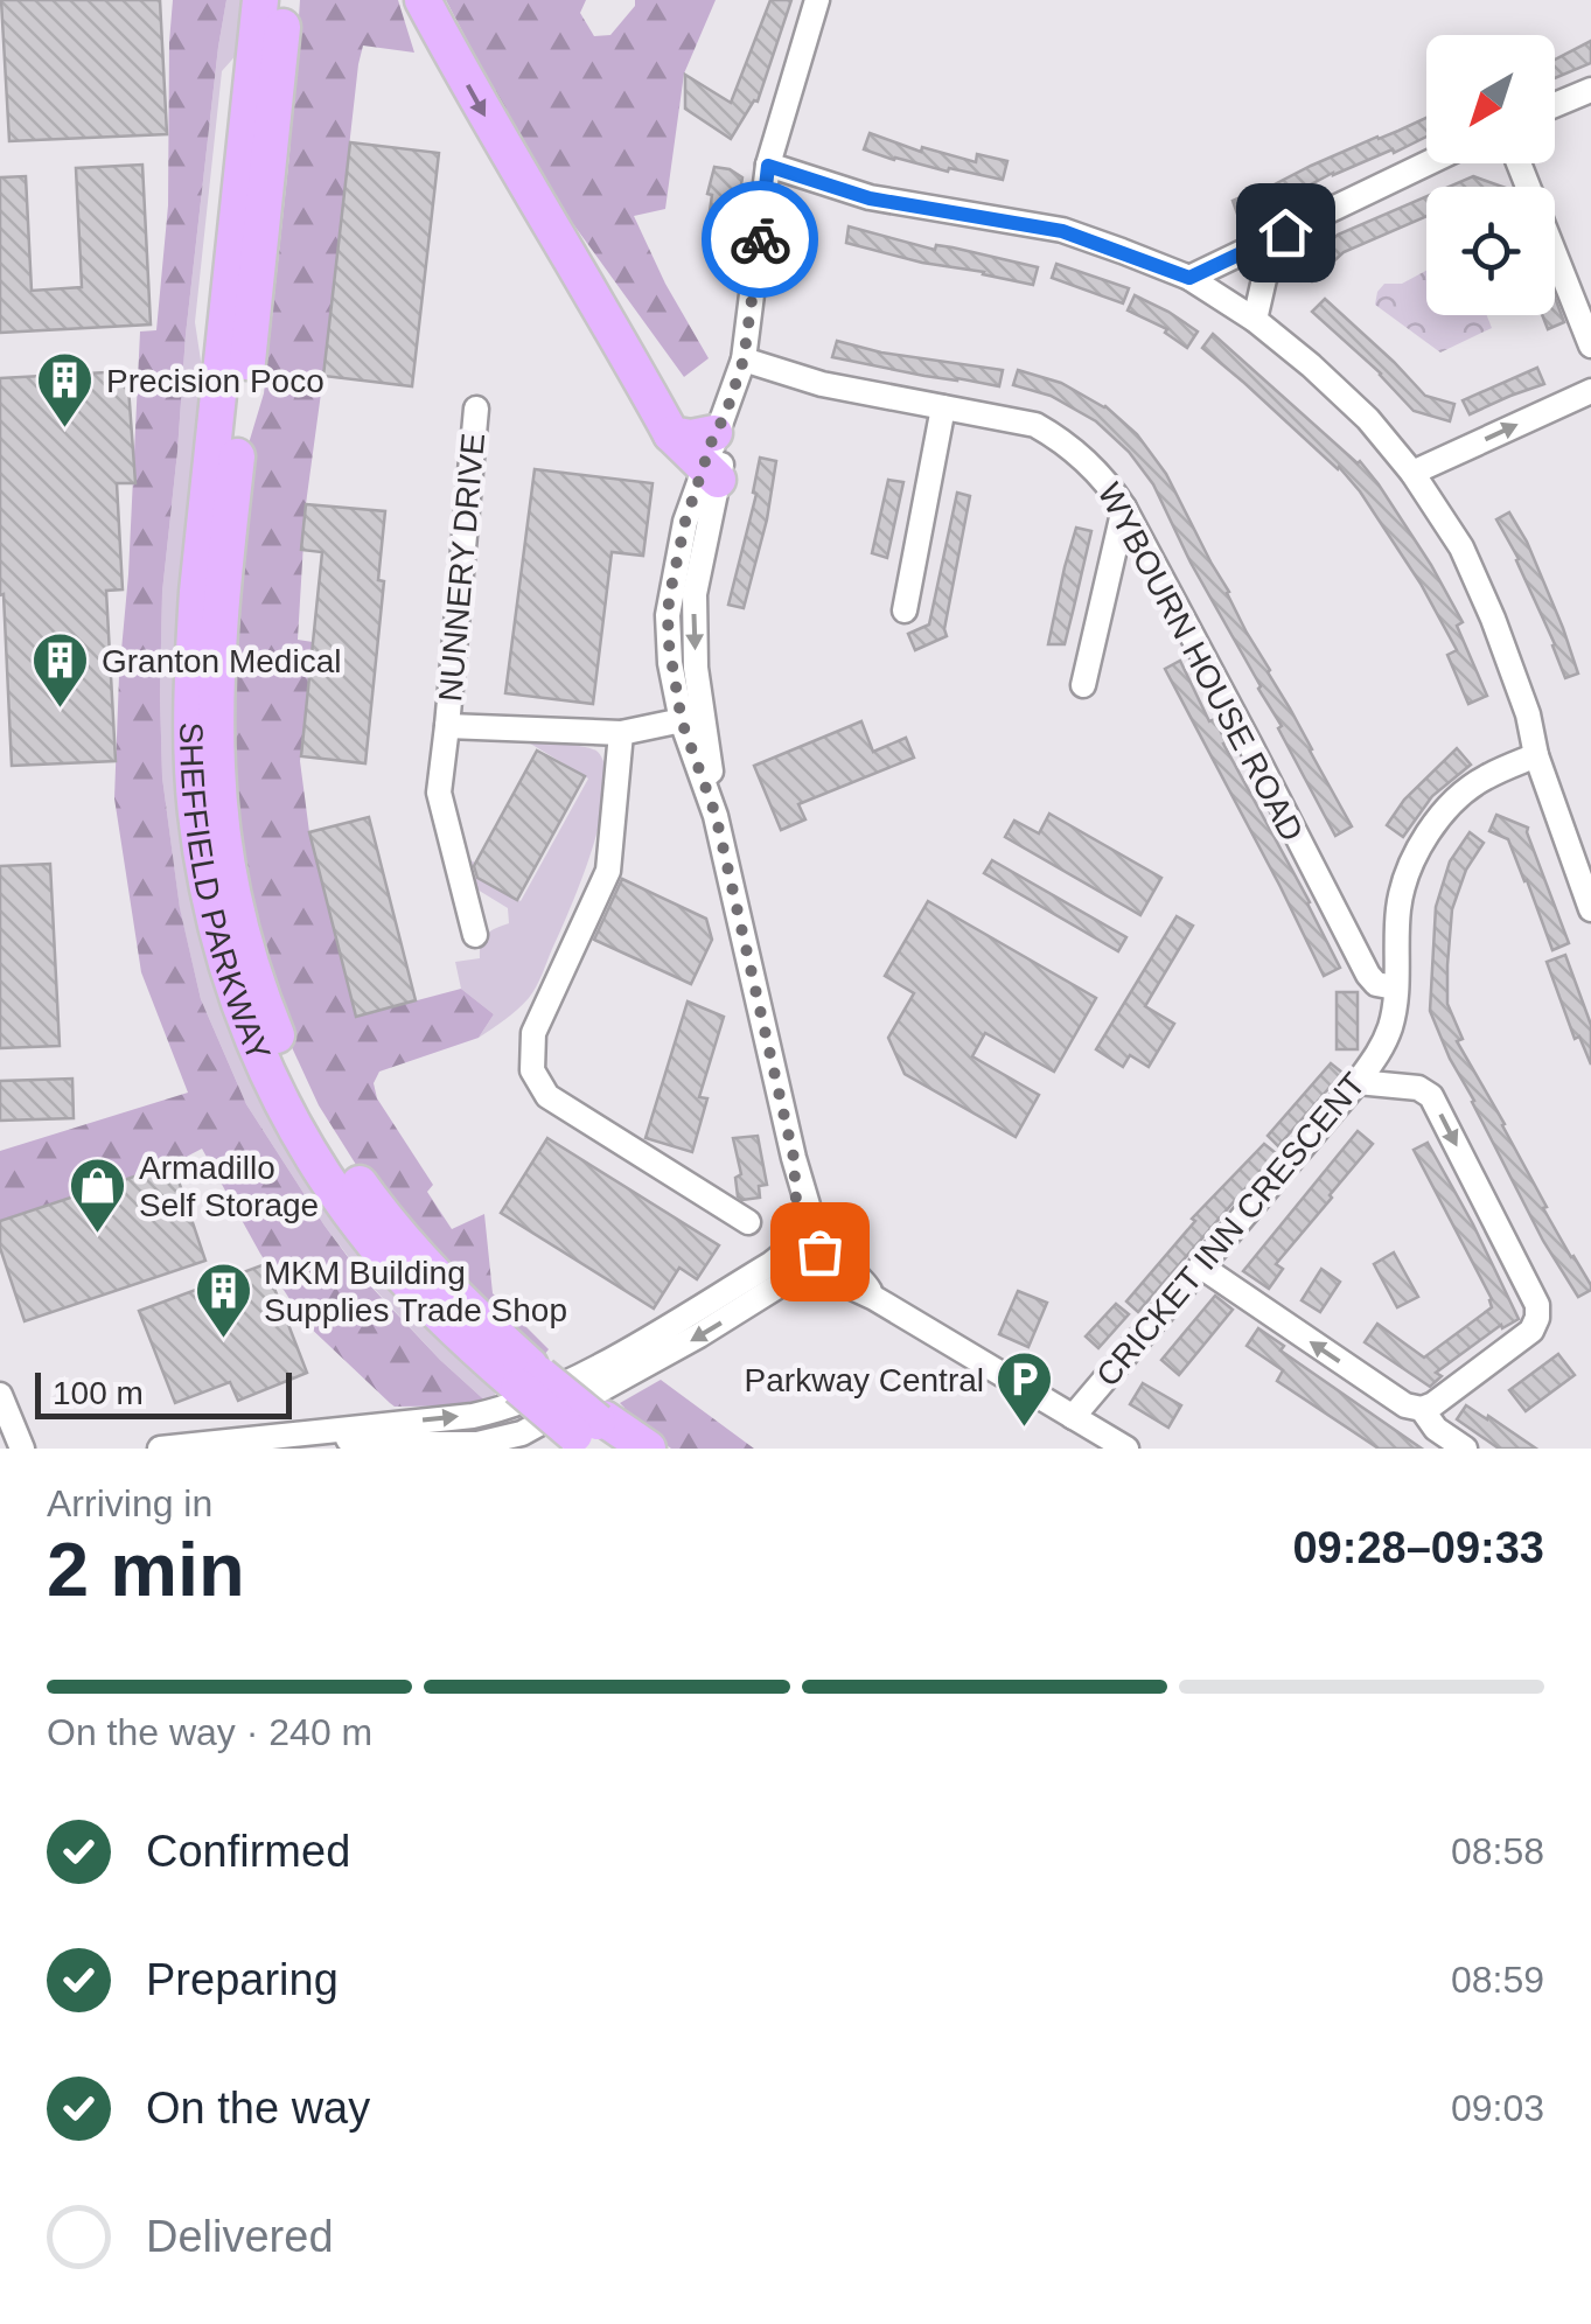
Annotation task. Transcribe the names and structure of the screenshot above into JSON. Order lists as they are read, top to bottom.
{
  "streets": {
    "highway": ["SHEFFIELD PARKWAY"],
    "street": ["NUNNERY DRIVE", "WYBOURN HOUSE ROAD", "CRICKET INN CRESCENT"]
  },
  "crossings": [
    ["WYBOURN HOUSE ROAD", "CRICKET INN CRESCENT"]
  ],
  "places": {
    "building": ["Precision Poco", "Granton Medical", "MKM Building Supplies Trade Shop"],
    "shop": ["Armadillo Self Storage"],
    "parking": ["Parkway Central"]
  },
  "scale_bar": "100 m",
  "north": "bottom left",
  "page": {
    "scale": "100 m",
    "heading": ["2 min", "Arriving in", "09:28–09:33"],
    "bar": "On the way · 240 m",
    "list": [
      ["Confirmed", "08:58"],
      ["Preparing", "08:59"],
      ["On the way", "09:03"],
      "Delivered"
    ]
  }
}
